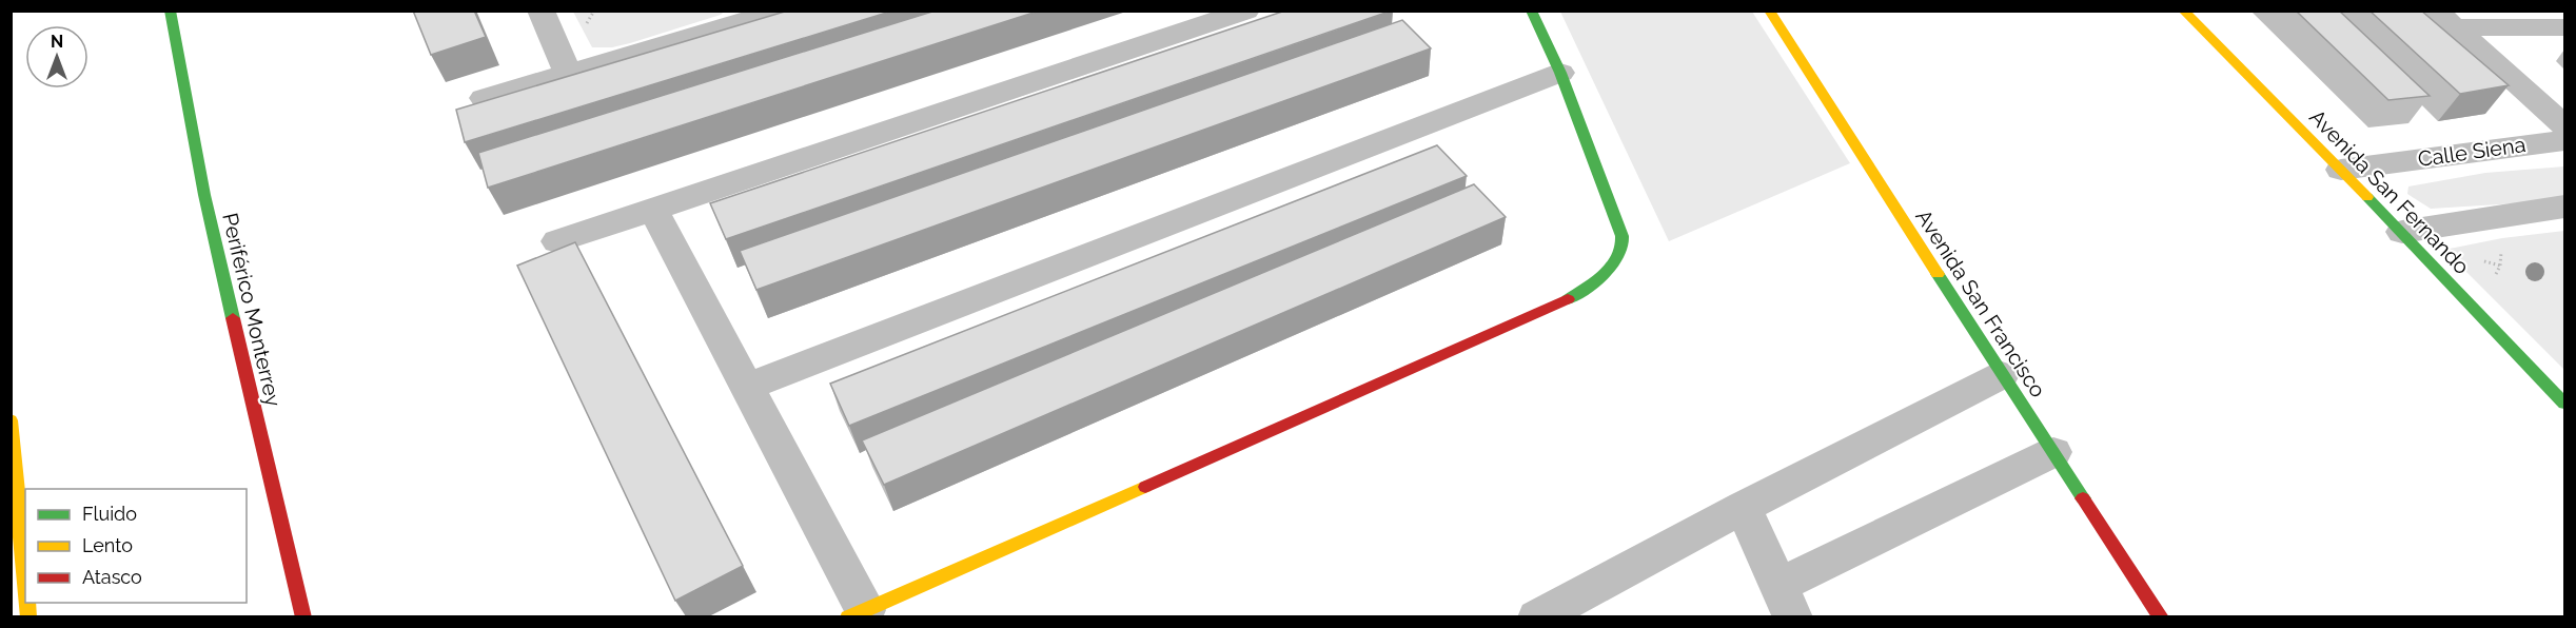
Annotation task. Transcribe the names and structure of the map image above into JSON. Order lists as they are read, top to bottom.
{
  "streets": {
    "main road": ["Avenida San Fernando", "Avenida San Francisco", "Periférico Monterrey"],
    "street": ["Calle Siena"]
  },
  "crossings": [
    ["Calle Siena", "Avenida San Fernando"]
  ],
  "legend": ["Fluido", "Lento", "Atasco"],
  "north": "top"
}
